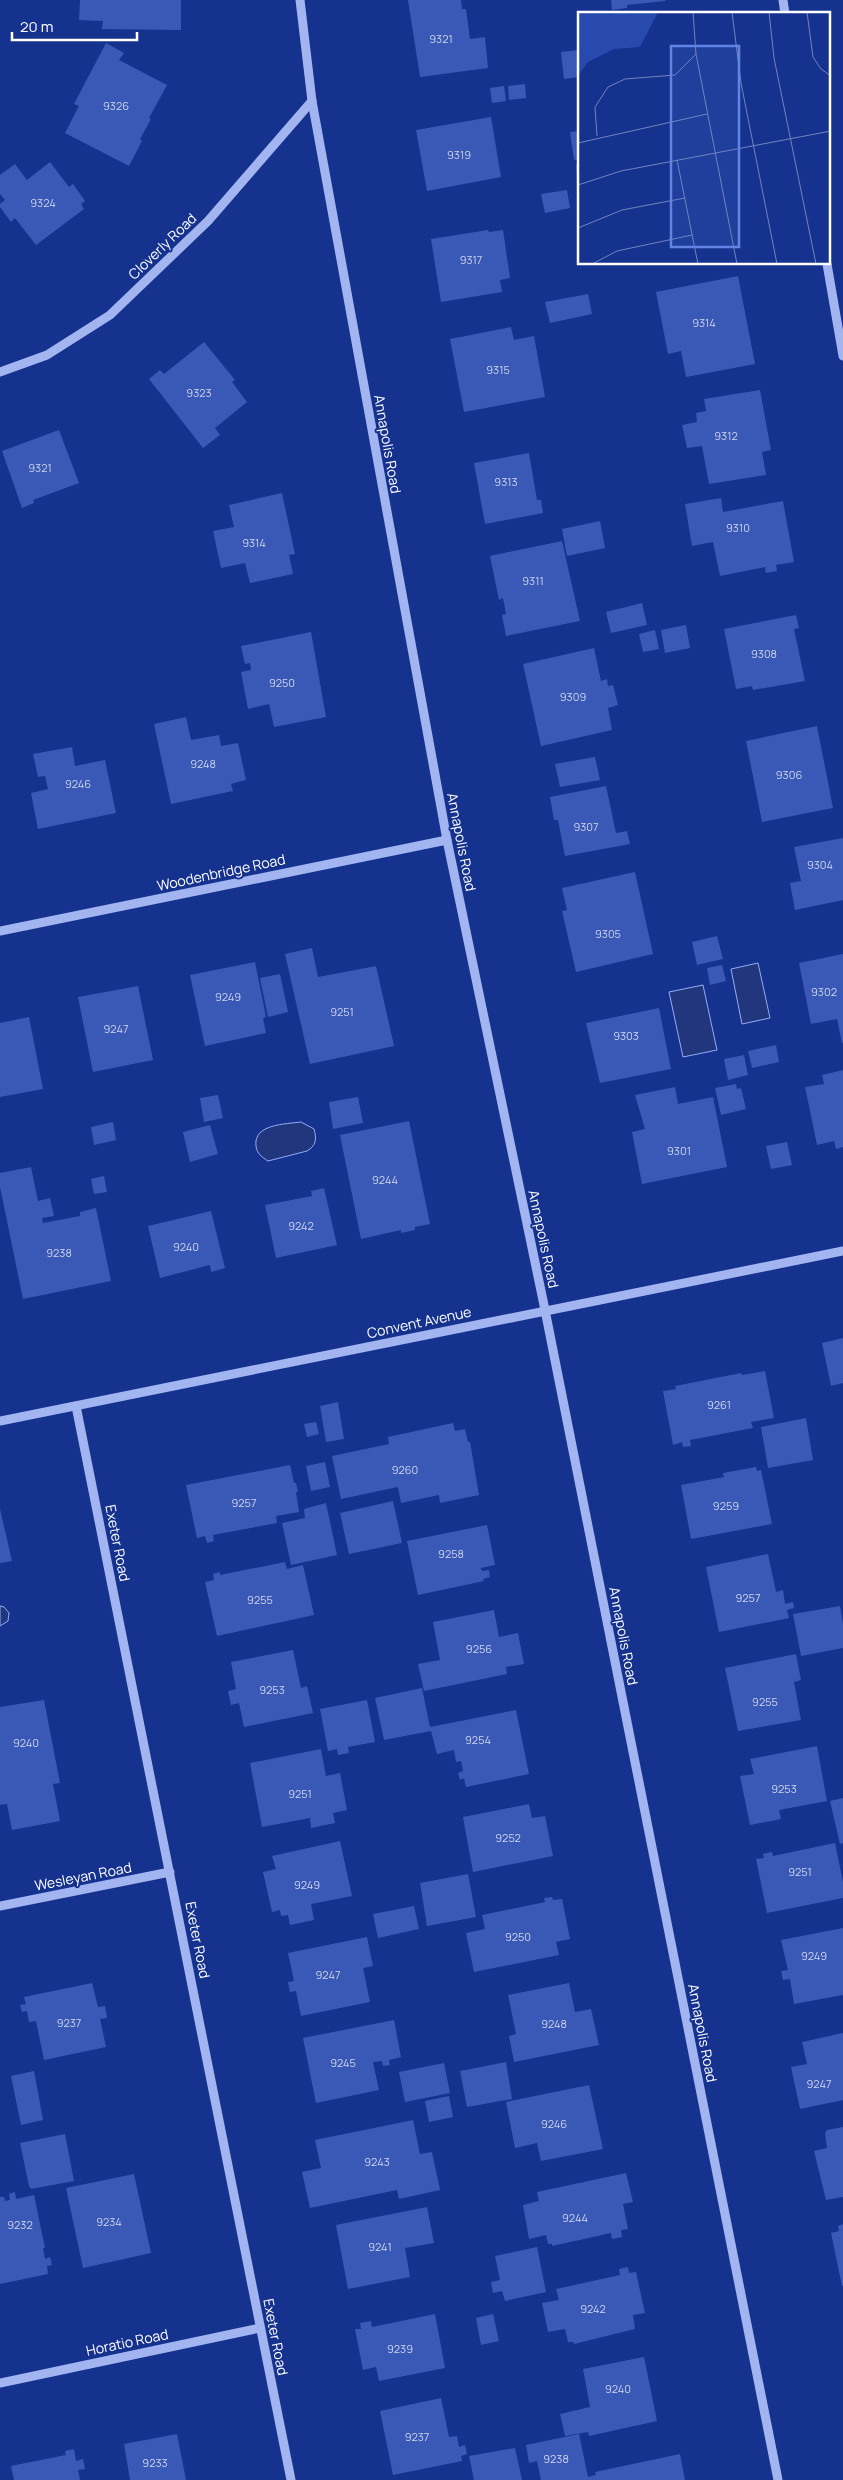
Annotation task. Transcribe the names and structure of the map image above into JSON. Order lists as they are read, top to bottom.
{
  "streets": {
    "street": [
      "Cloverly Road",
      "Annapolis Road",
      "Woodenbridge Road",
      "Convent Avenue",
      "Exeter Road",
      "Wesleyan Road",
      "Horatio Road"
    ]
  },
  "crossings": [
    ["Cloverly Road", "Annapolis Road"],
    ["Annapolis Road", "Woodenbridge Road"],
    ["Annapolis Road", "Convent Avenue"],
    ["Convent Avenue", "Exeter Road"],
    ["Exeter Road", "Wesleyan Road"],
    ["Exeter Road", "Horatio Road"]
  ],
  "house_numbers": [
    "9321",
    "9326",
    "9319",
    "9324",
    "9317",
    "9314",
    "9315",
    "9323",
    "9312",
    "9321",
    "9313",
    "9310",
    "9314",
    "9311",
    "9308",
    "9250",
    "9309",
    "9248",
    "9306",
    "9246",
    "9307",
    "9304",
    "9305",
    "9302",
    "9249",
    "9251",
    "9247",
    "9303",
    "9301",
    "9244",
    "9242",
    "9240",
    "9238",
    "9261",
    "9260",
    "9257",
    "9259",
    "9258",
    "9257",
    "9255",
    "9256",
    "9253",
    "9255",
    "9254",
    "9240",
    "9253",
    "9251",
    "9252",
    "9251",
    "9249",
    "9250",
    "9249",
    "9247",
    "9237",
    "9248",
    "9245",
    "9247",
    "9246",
    "9243",
    "9244",
    "9234",
    "9232",
    "9241",
    "9242",
    "9239",
    "9240",
    "9237",
    "9238",
    "9233"
  ],
  "scale_bar": "20 m"
}
